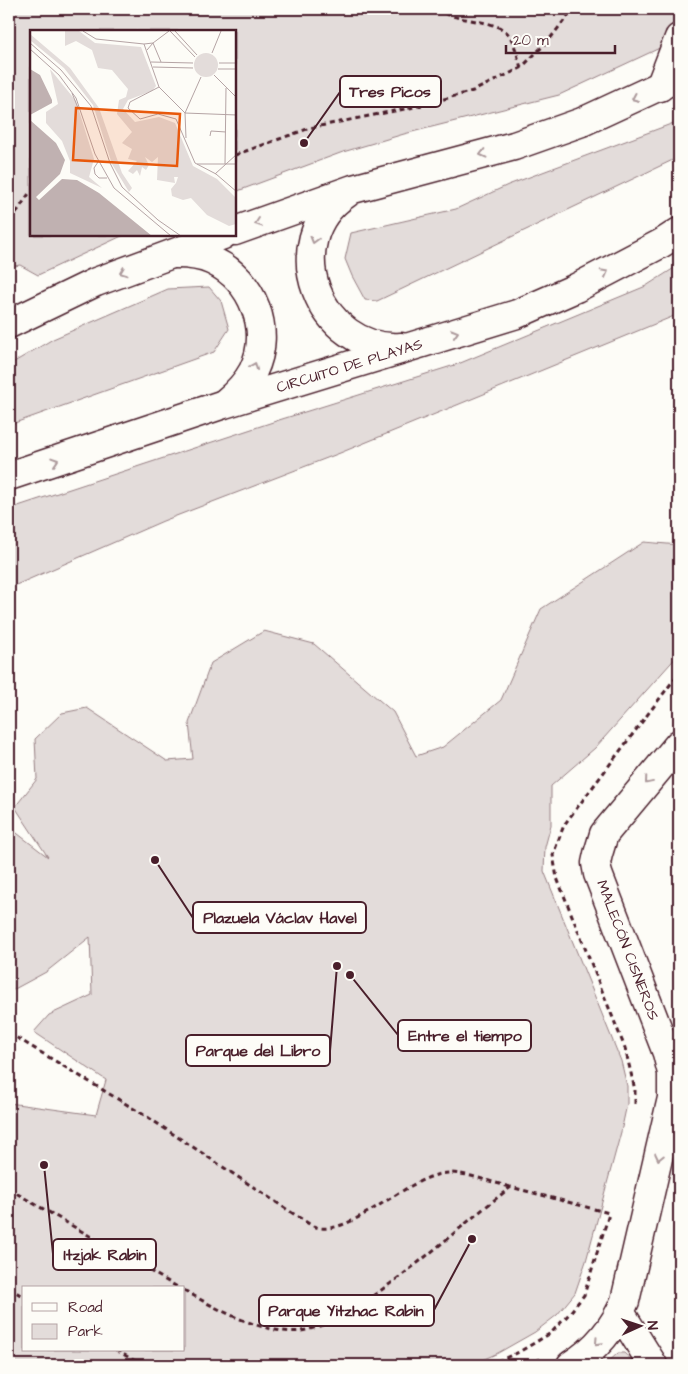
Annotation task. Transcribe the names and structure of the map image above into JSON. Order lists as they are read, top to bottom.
{
  "streets": {
    "main road": ["CIRCUITO DE PLAYAS", "MALECÓN CISNEROS"]
  },
  "one_way": ["MALECÓN CISNEROS"],
  "places": [
    "Tres Picos",
    "Plazuela Václav Havel",
    "Parque del Libro",
    "Entre el tiempo",
    "Itzjak Rabin",
    "Parque Yitzhac Rabin"
  ],
  "legend": ["Road", "Park"],
  "scale_bar": "20 m",
  "north": "right"
}
